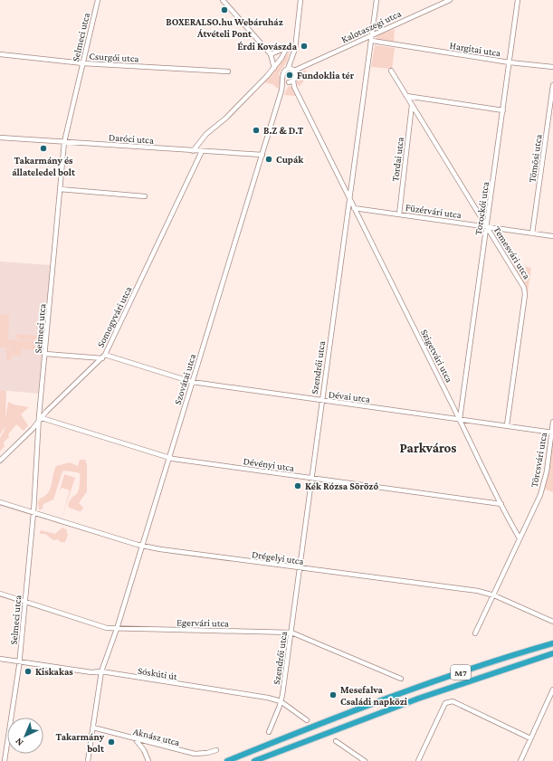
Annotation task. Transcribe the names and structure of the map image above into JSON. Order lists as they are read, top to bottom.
{
  "streets": {
    "highway": ["M7"],
    "street": [
      "Kalotaszegi utca",
      "Selmeci utca",
      "Hargitai utca",
      "Csurgói utca",
      "Daróci utca",
      "Tömösi utca",
      "Tordai utca",
      "Torockói utca",
      "Füzérvári utca",
      "Temesvári utca",
      "Somogyvári utca",
      "Szigetvári utca",
      "Szendrői utca",
      "Szovátai utca",
      "Dévai utca",
      "Törcsvári utca",
      "Dévényi utca",
      "Drégelyi utca",
      "Egervári utca",
      "Sóskúti út",
      "Aknász utca"
    ]
  },
  "crossings": [
    ["Kalotaszegi utca", "Szigetvári utca"],
    ["Kalotaszegi utca", "Szendrői utca"],
    ["Kalotaszegi utca", "Szovátai utca"],
    ["Selmeci utca", "Csurgói utca"],
    ["Selmeci utca", "Daróci utca"],
    ["Selmeci utca", "Somogyvári utca"],
    ["Selmeci utca", "Dévai utca"],
    ["Selmeci utca", "Dévényi utca"],
    ["Selmeci utca", "Drégelyi utca"],
    ["Selmeci utca", "Egervári utca"],
    ["Selmeci utca", "Sóskúti út"],
    ["Hargitai utca", "Torockói utca"],
    ["Hargitai utca", "Szendrői utca"],
    ["Daróci utca", "Somogyvári utca"],
    ["Daróci utca", "Szovátai utca"],
    ["Tömösi utca", "Füzérvári utca"],
    ["Tordai utca", "Füzérvári utca"],
    ["Tordai utca", "Temesvári utca"],
    ["Torockói utca", "Füzérvári utca"],
    ["Torockói utca", "Temesvári utca"],
    ["Torockói utca", "Szigetvári utca"],
    ["Torockói utca", "Dévai utca"],
    ["Füzérvári utca", "Temesvári utca"],
    ["Füzérvári utca", "Szigetvári utca"],
    ["Temesvári utca", "Dévai utca"],
    ["Somogyvári utca", "Dévai utca"],
    ["Somogyvári utca", "Dévényi utca"],
    ["Szigetvári utca", "Szendrői utca"],
    ["Szigetvári utca", "Szovátai utca"],
    ["Szigetvári utca", "Dévai utca"],
    ["Szigetvári utca", "Törcsvári utca"],
    ["Szigetvári utca", "Dévényi utca"],
    ["Szendrői utca", "Dévai utca"],
    ["Szendrői utca", "Dévényi utca"],
    ["Szendrői utca", "Drégelyi utca"],
    ["Szendrői utca", "Egervári utca"],
    ["Szendrői utca", "Sóskúti út"],
    ["Szovátai utca", "Dévai utca"],
    ["Szovátai utca", "Dévényi utca"],
    ["Szovátai utca", "Drégelyi utca"],
    ["Szovátai utca", "Egervári utca"],
    ["Szovátai utca", "Sóskúti út"],
    ["Szovátai utca", "Aknász utca"],
    ["Dévai utca", "Törcsvári utca"]
  ],
  "districts": ["Parkváros"],
  "places": [
    "BOXERALSO.hu Webáruház Átvételi Pont",
    "Érdi Kovászda",
    "Fundoklia tér",
    "B.Z & D.T",
    "Takarmány és állateledel bolt",
    "Cupák",
    "Kék Rózsa Söröző",
    "Kiskakas",
    "Mesefalva Családi napközi",
    "Takarmány bolt"
  ],
  "north": "bottom left"
}
